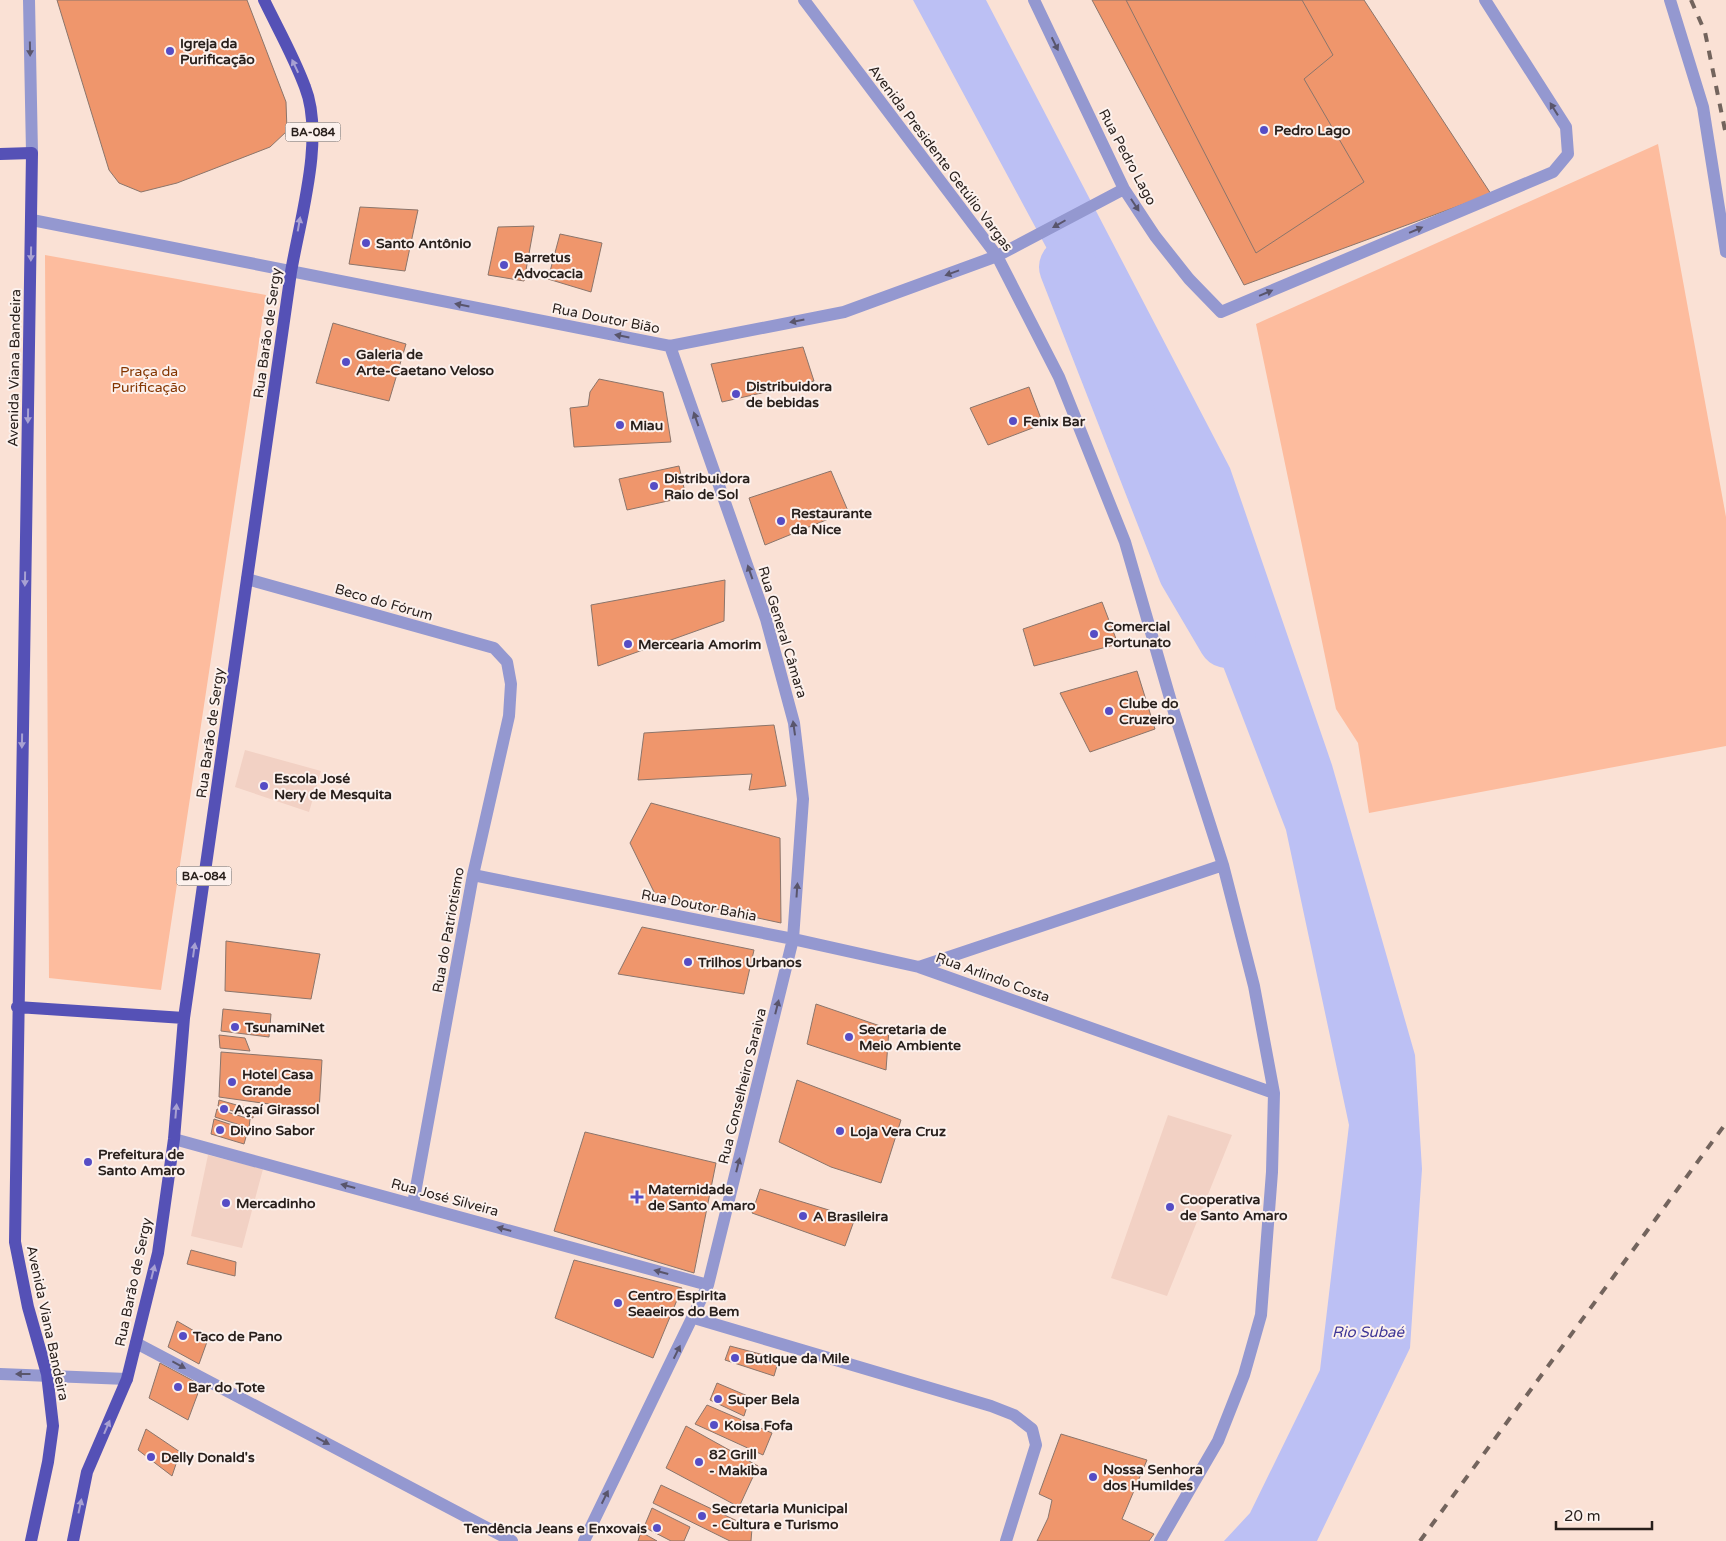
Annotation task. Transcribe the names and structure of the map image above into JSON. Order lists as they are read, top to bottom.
{
  "streets": {
    "main road": ["BA-084", "Rua Barão de Sergy", "Avenida Viana Bandeira"],
    "street": [
      "Rua Pedro Lago",
      "Avenida Presidente Getúlio Vargas",
      "Rua Doutor Bião",
      "Beco do Fórum",
      "Rua General Câmara",
      "Rua Doutor Bahia",
      "Rua do Patriotismo",
      "Rua Arlindo Costa",
      "Rua Conselheiro Saraiva",
      "Rua José Silveira"
    ]
  },
  "crossings": [
    ["Rua Pedro Lago", "Rua Doutor Bião"],
    ["Avenida Presidente Getúlio Vargas", "Rua Doutor Bião"],
    ["Avenida Presidente Getúlio Vargas", "Rua Arlindo Costa"],
    ["Rua Doutor Bião", "Rua Barão de Sergy"],
    ["Rua Doutor Bião", "Avenida Viana Bandeira"],
    ["Rua Doutor Bião", "Rua General Câmara"],
    ["Rua Barão de Sergy", "Beco do Fórum"],
    ["Rua Barão de Sergy", "Rua José Silveira"],
    ["Beco do Fórum", "Rua do Patriotismo"],
    ["Rua General Câmara", "Rua Doutor Bahia"],
    ["Rua General Câmara", "Rua Conselheiro Saraiva"],
    ["Rua Doutor Bahia", "Rua do Patriotismo"],
    ["Rua Doutor Bahia", "Rua Arlindo Costa"],
    ["Rua Doutor Bahia", "Rua Conselheiro Saraiva"],
    ["Rua do Patriotismo", "Rua José Silveira"],
    ["Rua Conselheiro Saraiva", "Rua José Silveira"]
  ],
  "one_way": [
    "Rua Doutor Bião",
    "Rua Barão de Sergy",
    "Avenida Viana Bandeira",
    "Rua General Câmara",
    "Rua Conselheiro Saraiva",
    "Rua José Silveira"
  ],
  "water": ["Rio Subaé"],
  "parks": ["Praça da Purificação"],
  "places": {
    "other": [
      "Igreja da Purificação",
      "Pedro Lago",
      "Santo Antônio",
      "Barretus Advocacia",
      "Galeria de Arte-Caetano Veloso",
      "Distribuidora de bebidas",
      "Fenix Bar",
      "Miau",
      "Distribuidora Raio de Sol",
      "Restaurante da Nice",
      "Comercial Portunato",
      "Mercearia Amorim",
      "Clube do Cruzeiro",
      "Escola José Nery de Mesquita",
      "Trilhos Urbanos",
      "TsunamiNet",
      "Secretaria de Meio Ambiente",
      "Hotel Casa Grande",
      "Açaí Girassol",
      "Divino Sabor",
      "Loja Vera Cruz",
      "Prefeitura de Santo Amaro",
      "Mercadinho",
      "Cooperativa de Santo Amaro",
      "A Brasileira",
      "Centro Espirita Seaeiros do Bem",
      "Taco de Pano",
      "Butique da Mile",
      "Bar do Tote",
      "Super Bela",
      "Koisa Fofa",
      "Delly Donald's",
      "82 Grill - Makiba",
      "Nossa Senhora dos Humildes",
      "Secretaria Municipal - Cultura e Turismo",
      "Tendência Jeans e Enxovais"
    ],
    "health": ["Maternidade de Santo Amaro"]
  },
  "scale_bar": "20 m"
}
